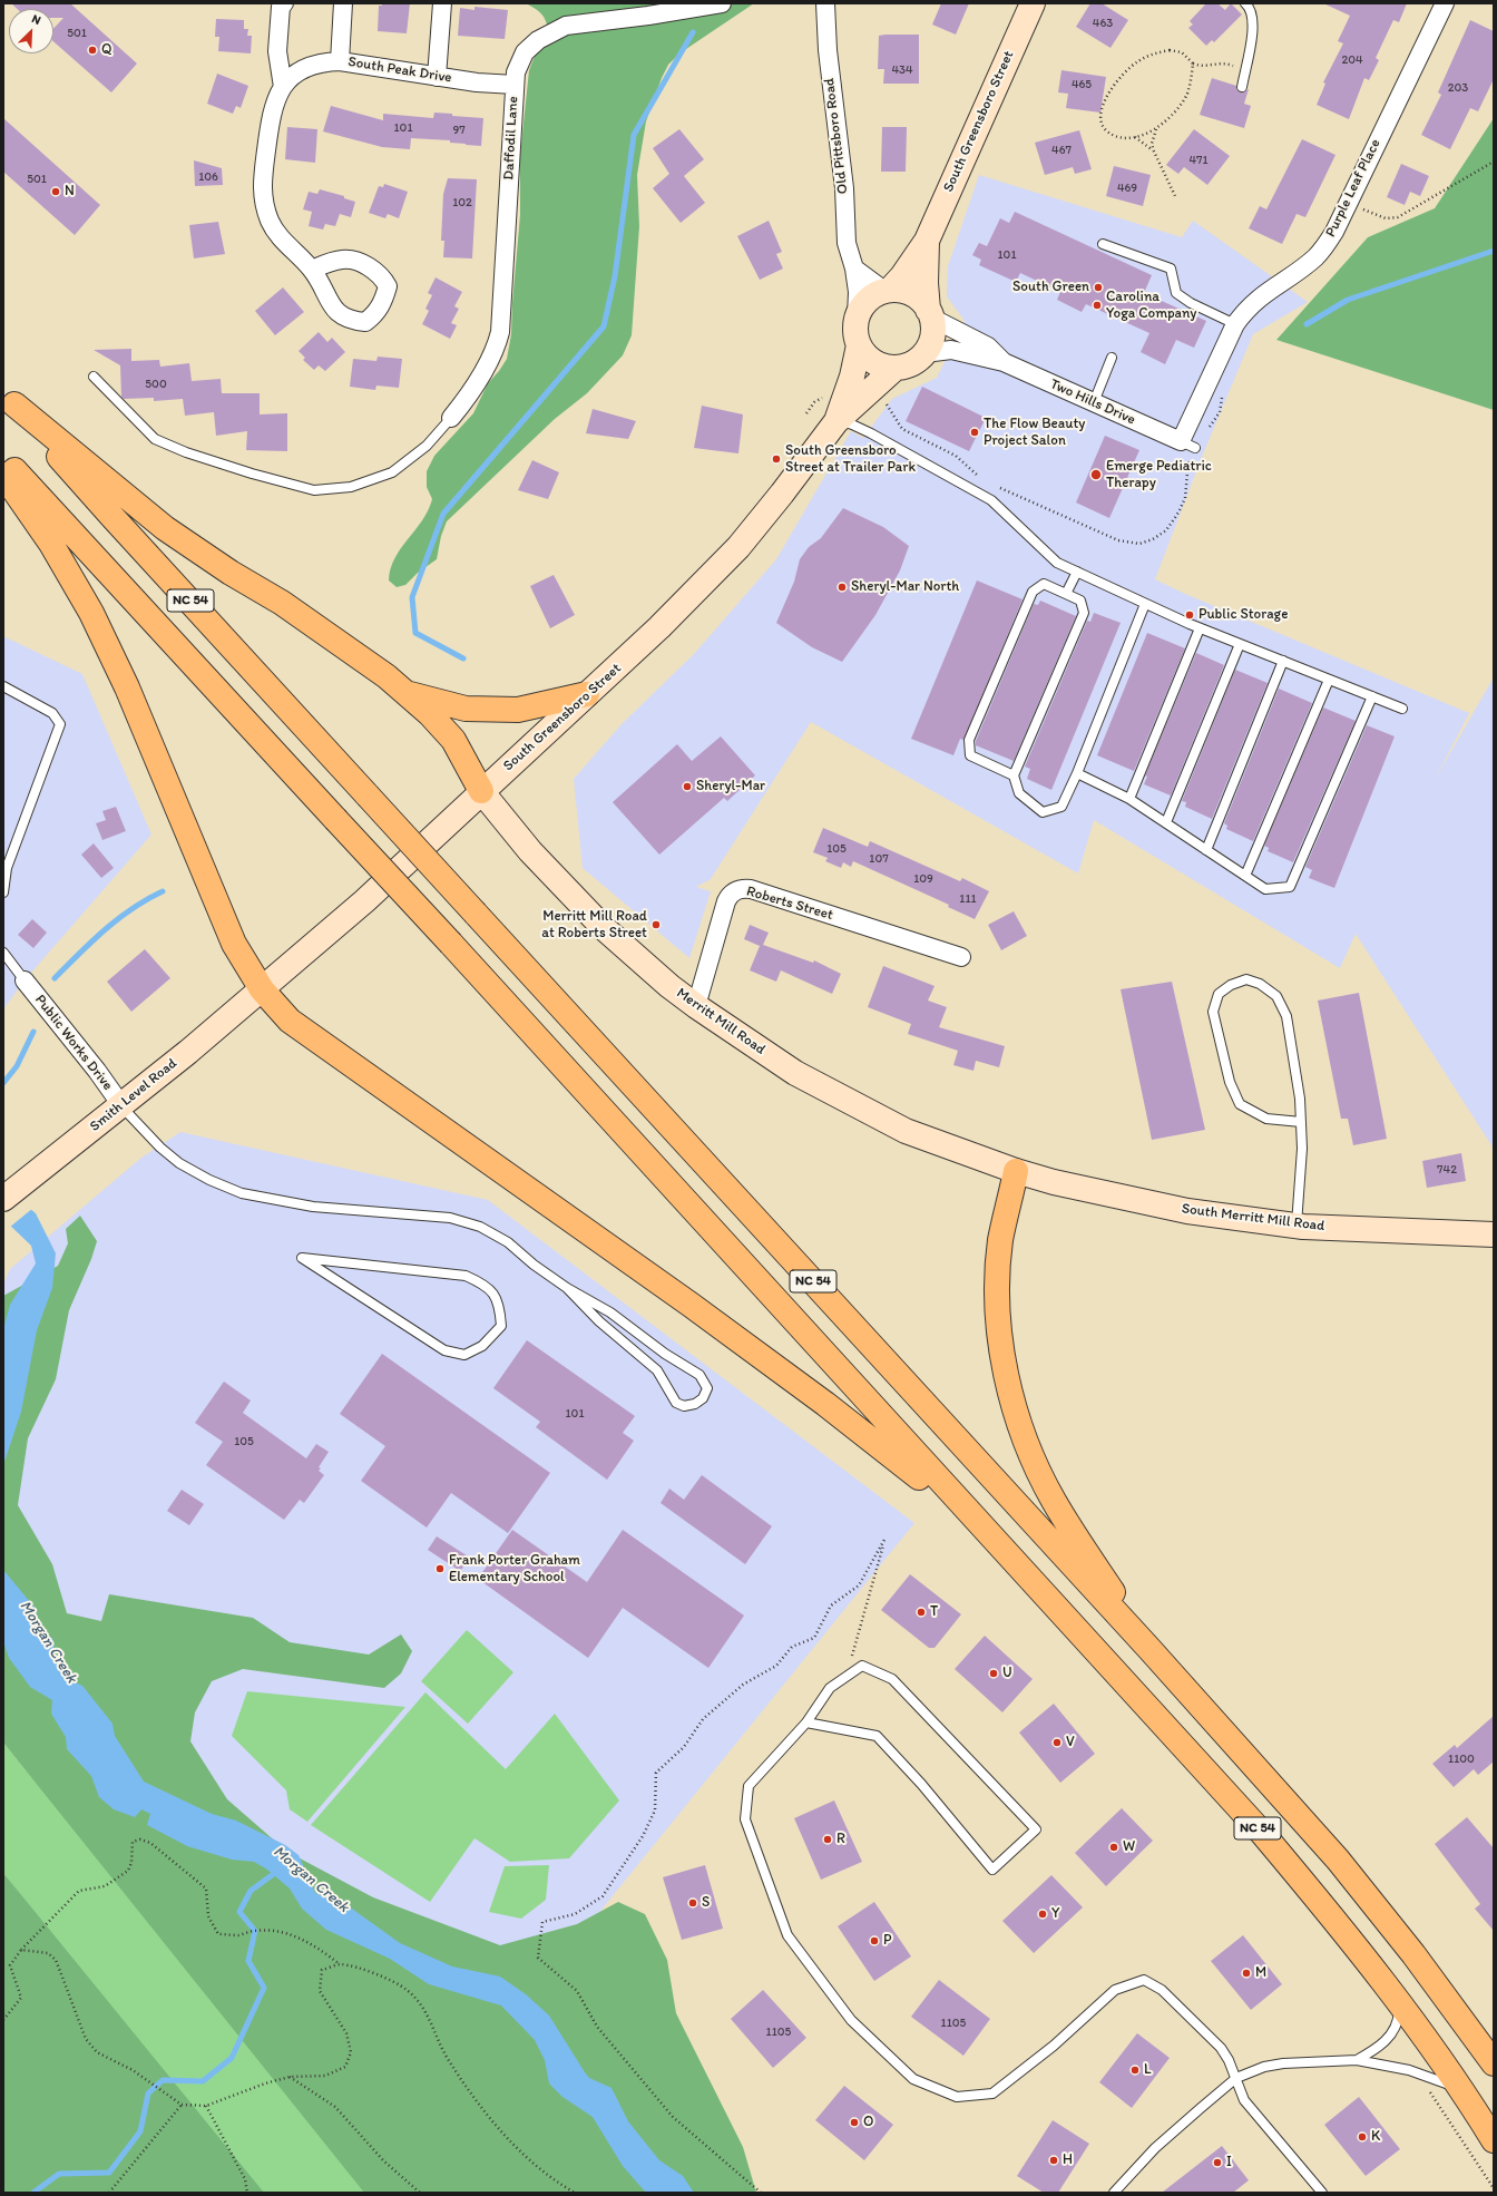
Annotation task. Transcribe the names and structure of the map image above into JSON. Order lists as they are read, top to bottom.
{
  "streets": {
    "highway": ["NC 54"],
    "main road": [
      "South Greensboro Street",
      "Merritt Mill Road",
      "Smith Level Road",
      "South Merritt Mill Road"
    ],
    "street": [
      "South Peak Drive",
      "Old Pittsboro Road",
      "Daffodil Lane",
      "Purple Leaf Place",
      "Two Hills Drive",
      "Roberts Street",
      "Public Works Drive"
    ]
  },
  "crossings": [
    ["South Peak Drive", "Daffodil Lane"],
    ["South Greensboro Street", "Old Pittsboro Road"],
    ["South Greensboro Street", "Two Hills Drive"],
    ["South Greensboro Street", "Merritt Mill Road"],
    ["South Greensboro Street", "Smith Level Road"],
    ["Old Pittsboro Road", "Two Hills Drive"],
    ["Purple Leaf Place", "Two Hills Drive"],
    ["Roberts Street", "Merritt Mill Road"],
    ["Merritt Mill Road", "South Merritt Mill Road"],
    ["Public Works Drive", "Smith Level Road"]
  ],
  "water": ["Morgan Creek"],
  "places": [
    "Q",
    "N",
    "South Green",
    "Carolina Yoga Company",
    "The Flow Beauty Project Salon",
    "South Greensboro Street at Trailer Park",
    "Emerge Pediatric Therapy",
    "Sheryl-Mar North",
    "Public Storage",
    "Sheryl-Mar",
    "Merritt Mill Road at Roberts Street",
    "Frank Porter Graham Elementary School",
    "T",
    "U",
    "V",
    "R",
    "W",
    "S",
    "Y",
    "P",
    "M",
    "L",
    "O",
    "K",
    "H",
    "I"
  ],
  "house_numbers": [
    "463",
    "501",
    "204",
    "434",
    "465",
    "203",
    "101",
    "97",
    "467",
    "471",
    "106",
    "501",
    "469",
    "102",
    "101",
    "500",
    "105",
    "107",
    "109",
    "111",
    "742",
    "101",
    "105",
    "1100",
    "1105",
    "1105"
  ],
  "north": "top right"
}
